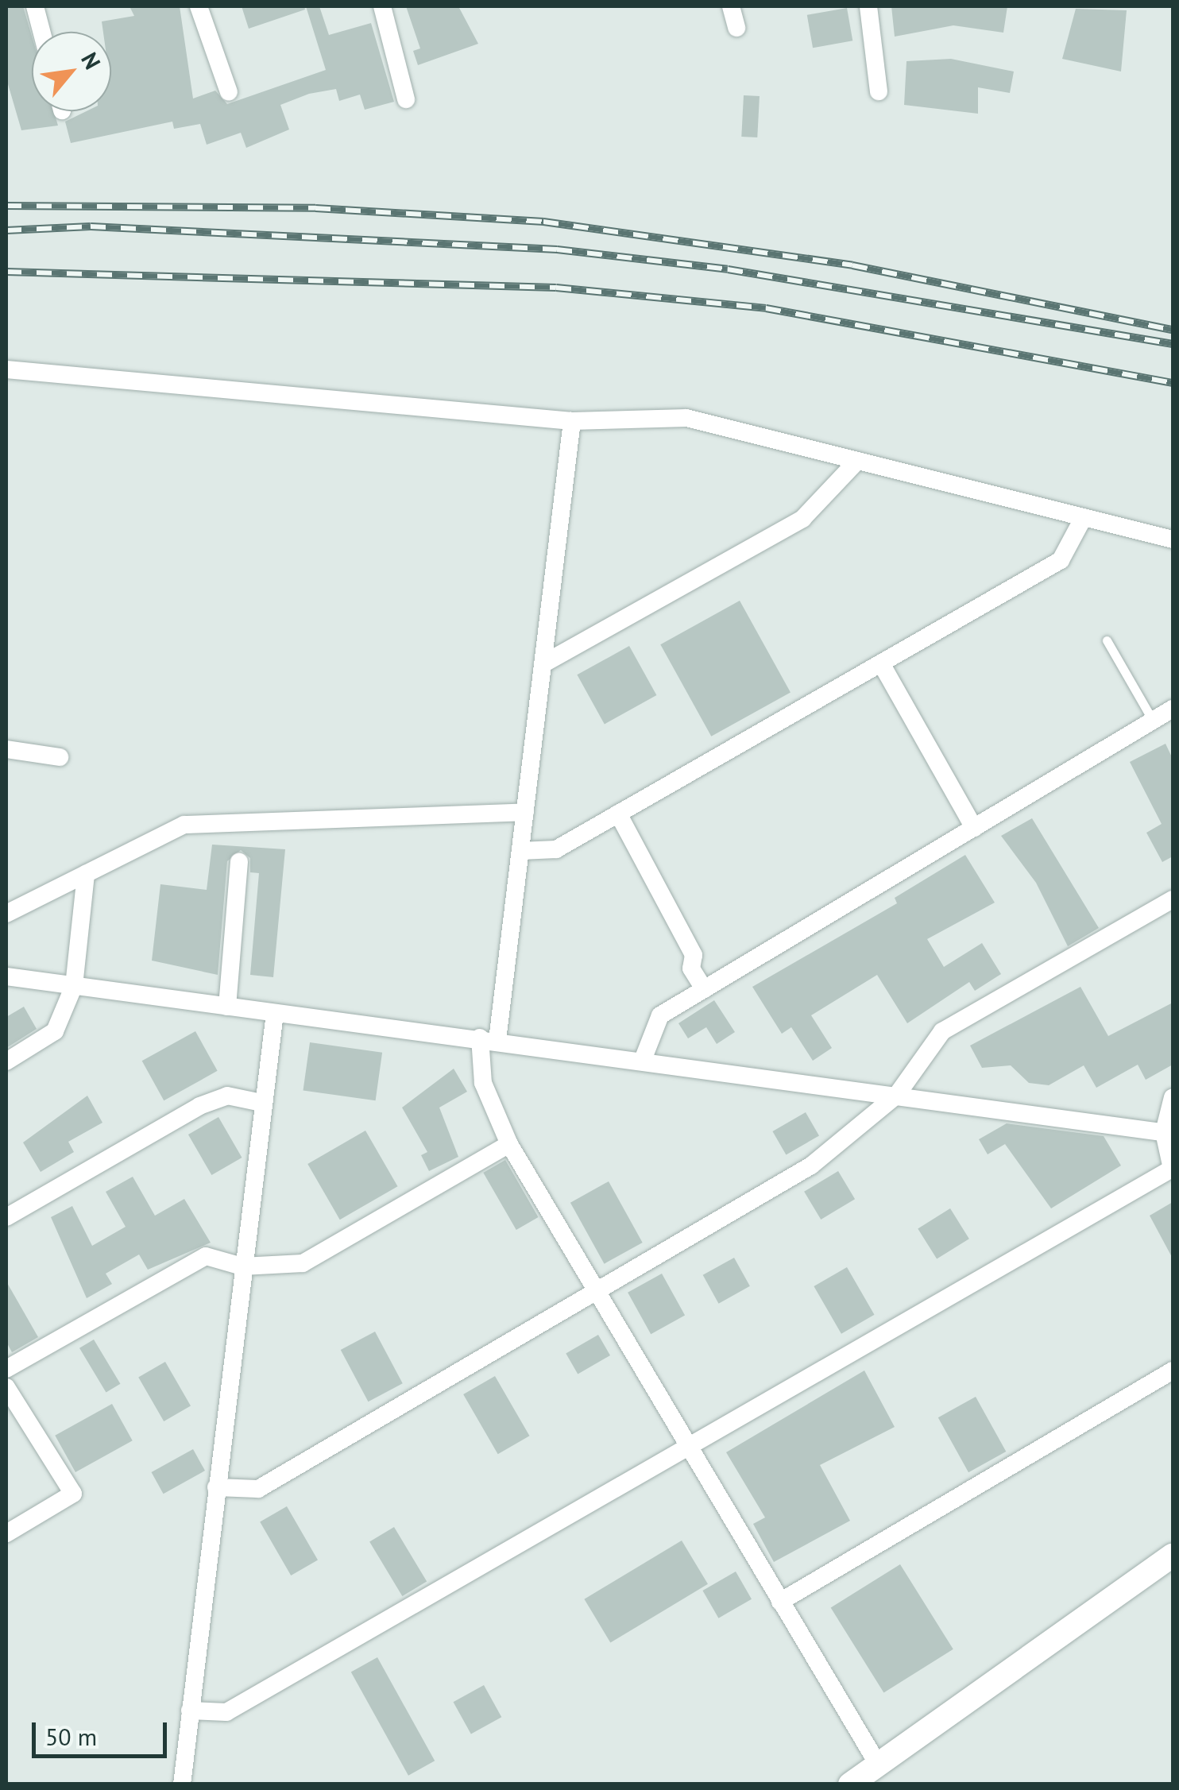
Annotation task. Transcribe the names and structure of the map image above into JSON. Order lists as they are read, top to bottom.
{
  "scale_bar": "50 m",
  "north": "top right"
}
